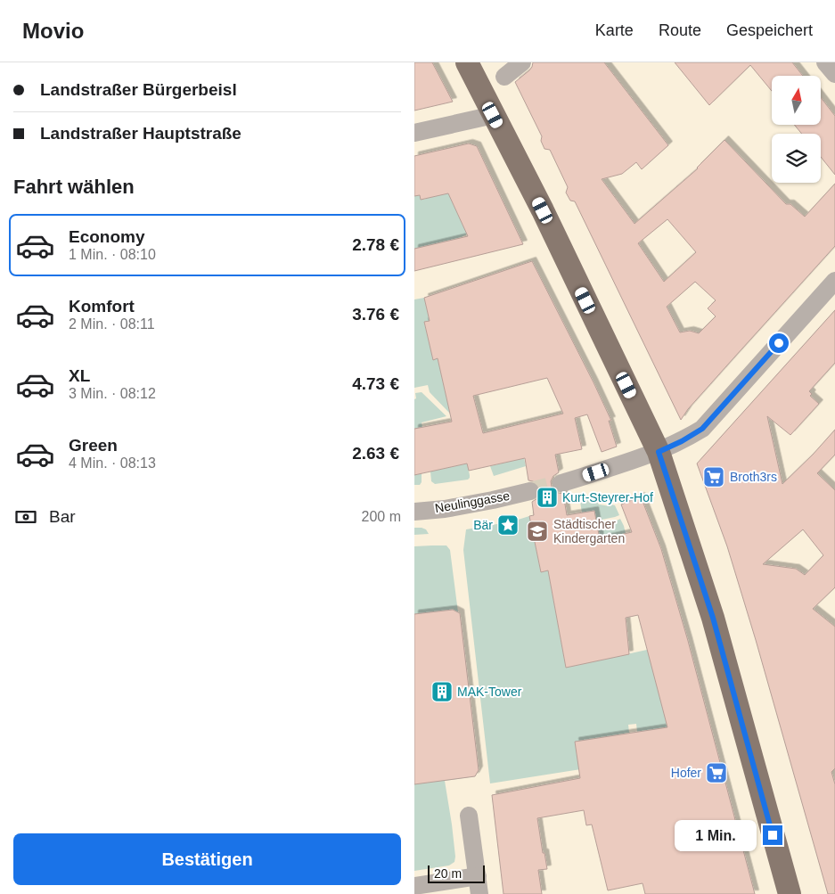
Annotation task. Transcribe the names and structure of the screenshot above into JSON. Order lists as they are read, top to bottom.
{
  "streets": {
    "street": ["Neulinggasse"]
  },
  "places": {
    "supermarket": ["Broth3rs", "Hofer"],
    "building": ["Kurt-Steyrer-Hof", "MAK-Tower"],
    "place": ["Bär"],
    "school or university": ["Städtischer Kindergarten"]
  },
  "scale_bar": "20 m",
  "north": "top",
  "page": {
    "header": "Movio",
    "nav": ["Karte", "Route", "Gespeichert"],
    "banner": ["Landstraßer Bürgerbeisl", "Landstraßer Hauptstraße"],
    "heading": "Fahrt wählen",
    "list": [
      {
        "name": "Economy",
        "note": "1 Min. · 08:10",
        "value": "2.78 €"
      },
      {
        "name": "Komfort",
        "note": "2 Min. · 08:11",
        "value": "3.76 €"
      },
      {
        "name": "XL",
        "note": "3 Min. · 08:12",
        "value": "4.73 €"
      },
      {
        "name": "Green",
        "note": "4 Min. · 08:13",
        "value": "2.63 €"
      }
    ],
    "pay": ["Bar", "200 m"],
    "bubble": "1 Min.",
    "buttons": "Bestätigen",
    "scale": "20 m"
  }
}
